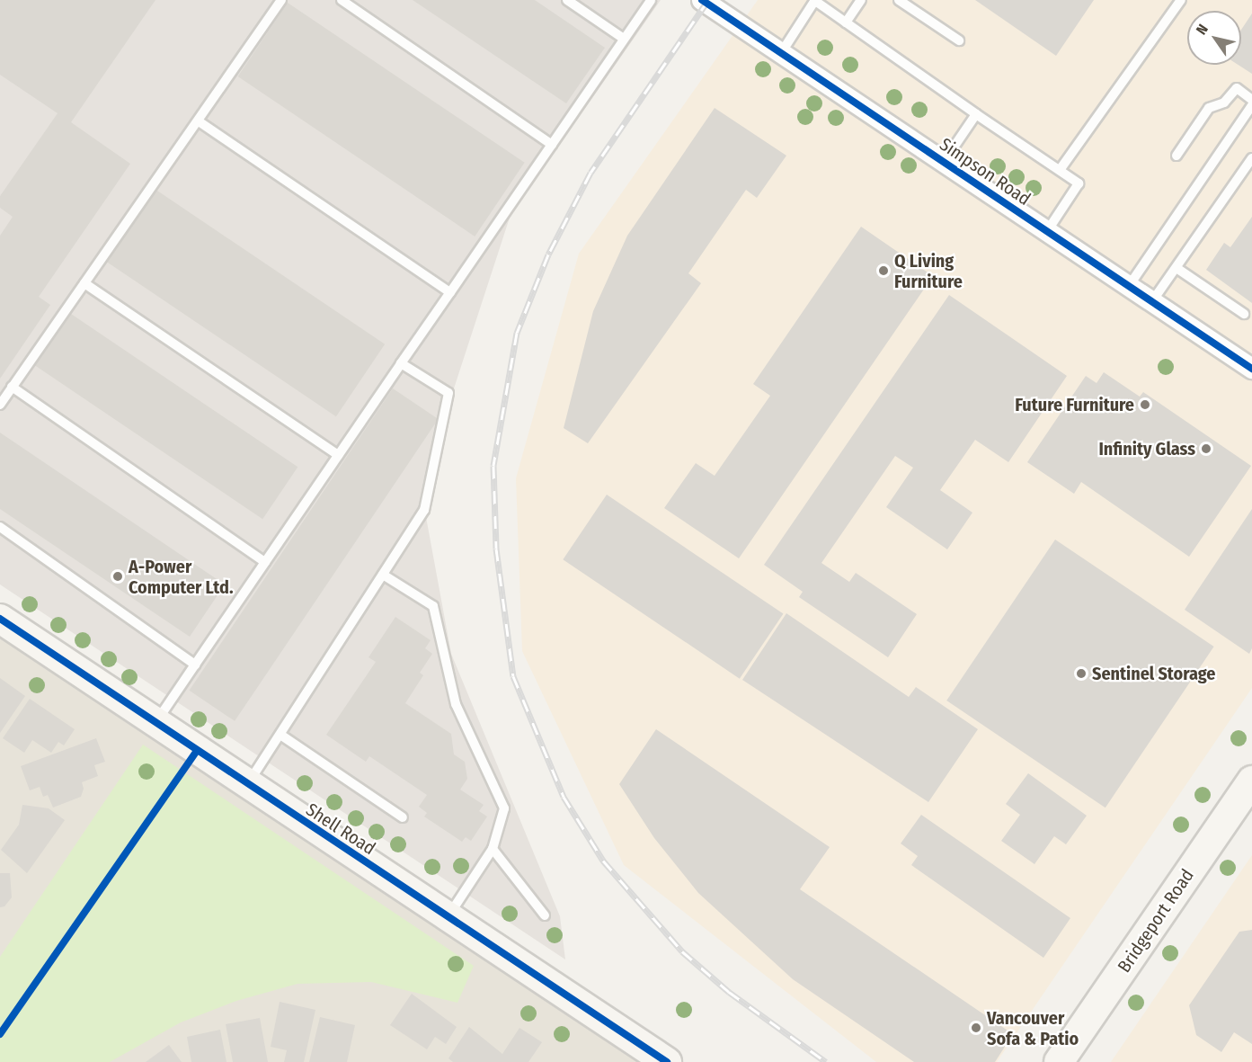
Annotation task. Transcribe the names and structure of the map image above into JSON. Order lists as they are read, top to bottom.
{
  "streets": {
    "street": ["Simpson Road", "Shell Road", "Bridgeport Road"]
  },
  "places": [
    "Q Living Furniture",
    "Future Furniture",
    "Infinity Glass",
    "A-Power Computer Ltd.",
    "Sentinel Storage",
    "Vancouver Sofa & Patio"
  ],
  "north": "top left"
}
